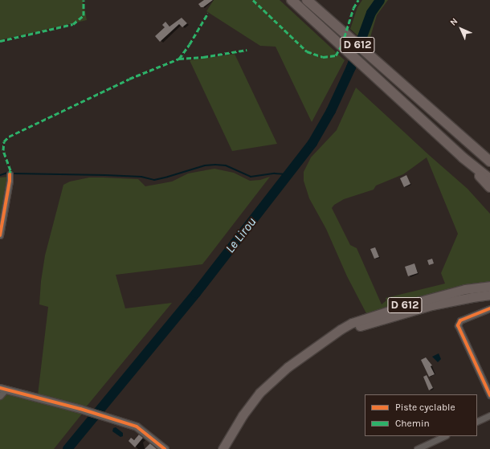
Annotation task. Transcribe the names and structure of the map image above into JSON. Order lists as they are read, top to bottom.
{
  "streets": {
    "highway": ["D 612"]
  },
  "water": ["Le Lirou"],
  "legend": ["Piste cyclable", "Chemin"],
  "north": "top left"
}
